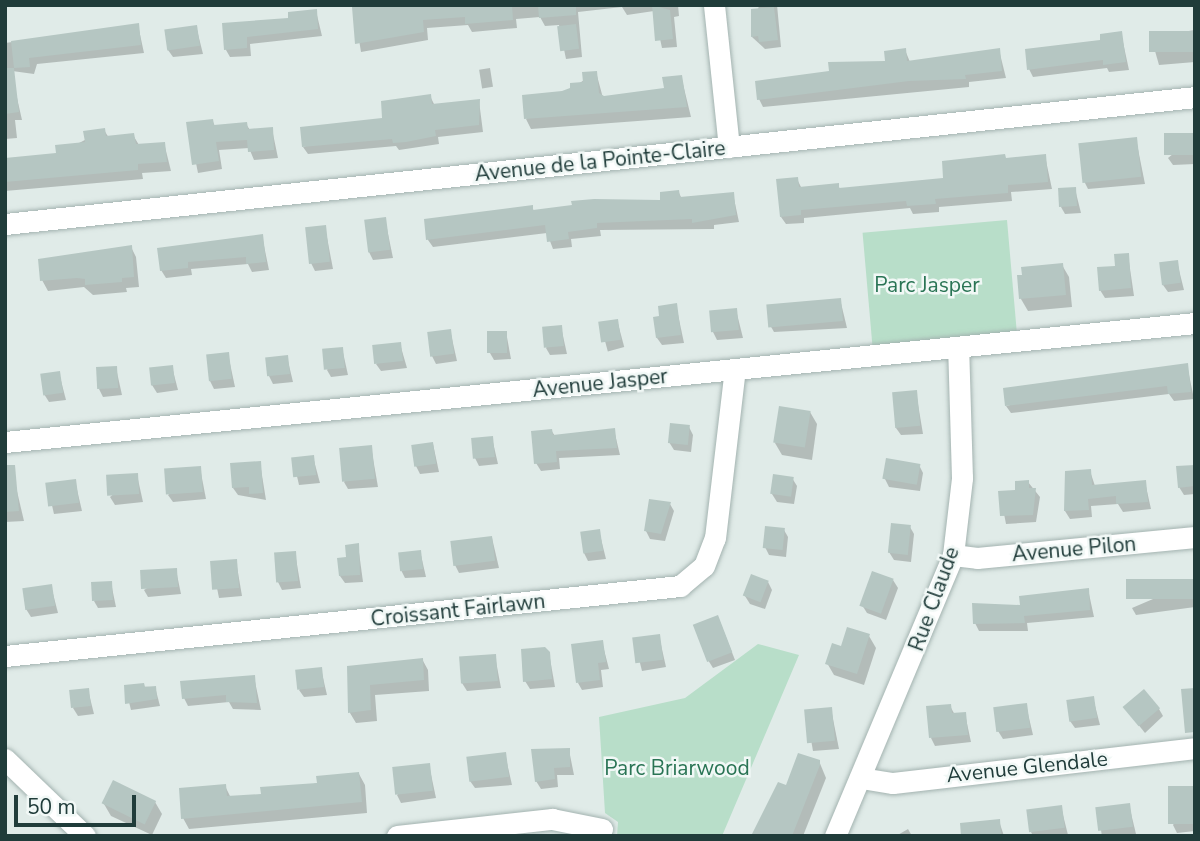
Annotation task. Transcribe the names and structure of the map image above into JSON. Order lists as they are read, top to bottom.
{
  "streets": {
    "street": [
      "Avenue de la Pointe-Claire",
      "Avenue Jasper",
      "Avenue Pilon",
      "Rue Claude",
      "Croissant Fairlawn",
      "Avenue Glendale"
    ]
  },
  "crossings": [
    ["Avenue Jasper", "Rue Claude"],
    ["Avenue Jasper", "Croissant Fairlawn"],
    ["Avenue Pilon", "Rue Claude"],
    ["Rue Claude", "Avenue Glendale"]
  ],
  "parks": ["Parc Jasper", "Parc Briarwood"],
  "scale_bar": "50 m"
}
